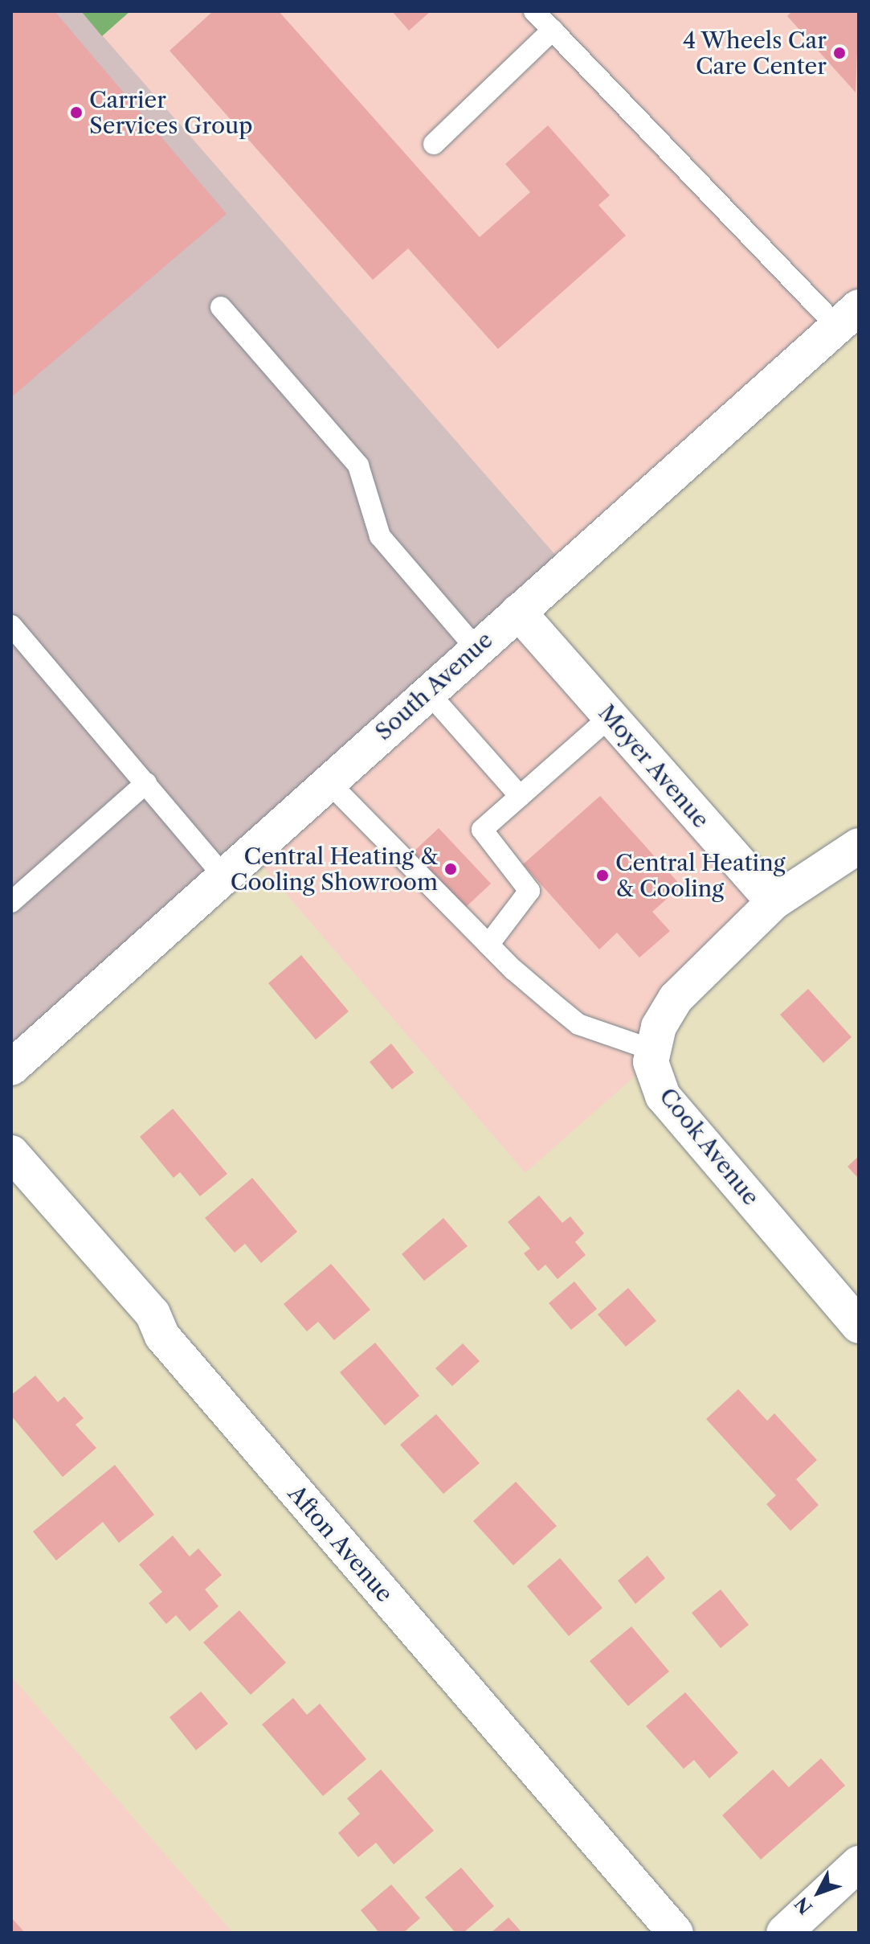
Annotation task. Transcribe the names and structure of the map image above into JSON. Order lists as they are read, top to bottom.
{
  "streets": {
    "street": [
      "South Avenue",
      "Moyer Avenue",
      "Cook Avenue",
      "Afton Avenue"
    ]
  },
  "crossings": [
    ["South Avenue", "Moyer Avenue"]
  ],
  "places": [
    "4 Wheels Car Care Center",
    "Carrier Services Group",
    "Central Heating & Cooling Showroom",
    "Central Heating & Cooling"
  ],
  "north": "bottom left"
}
